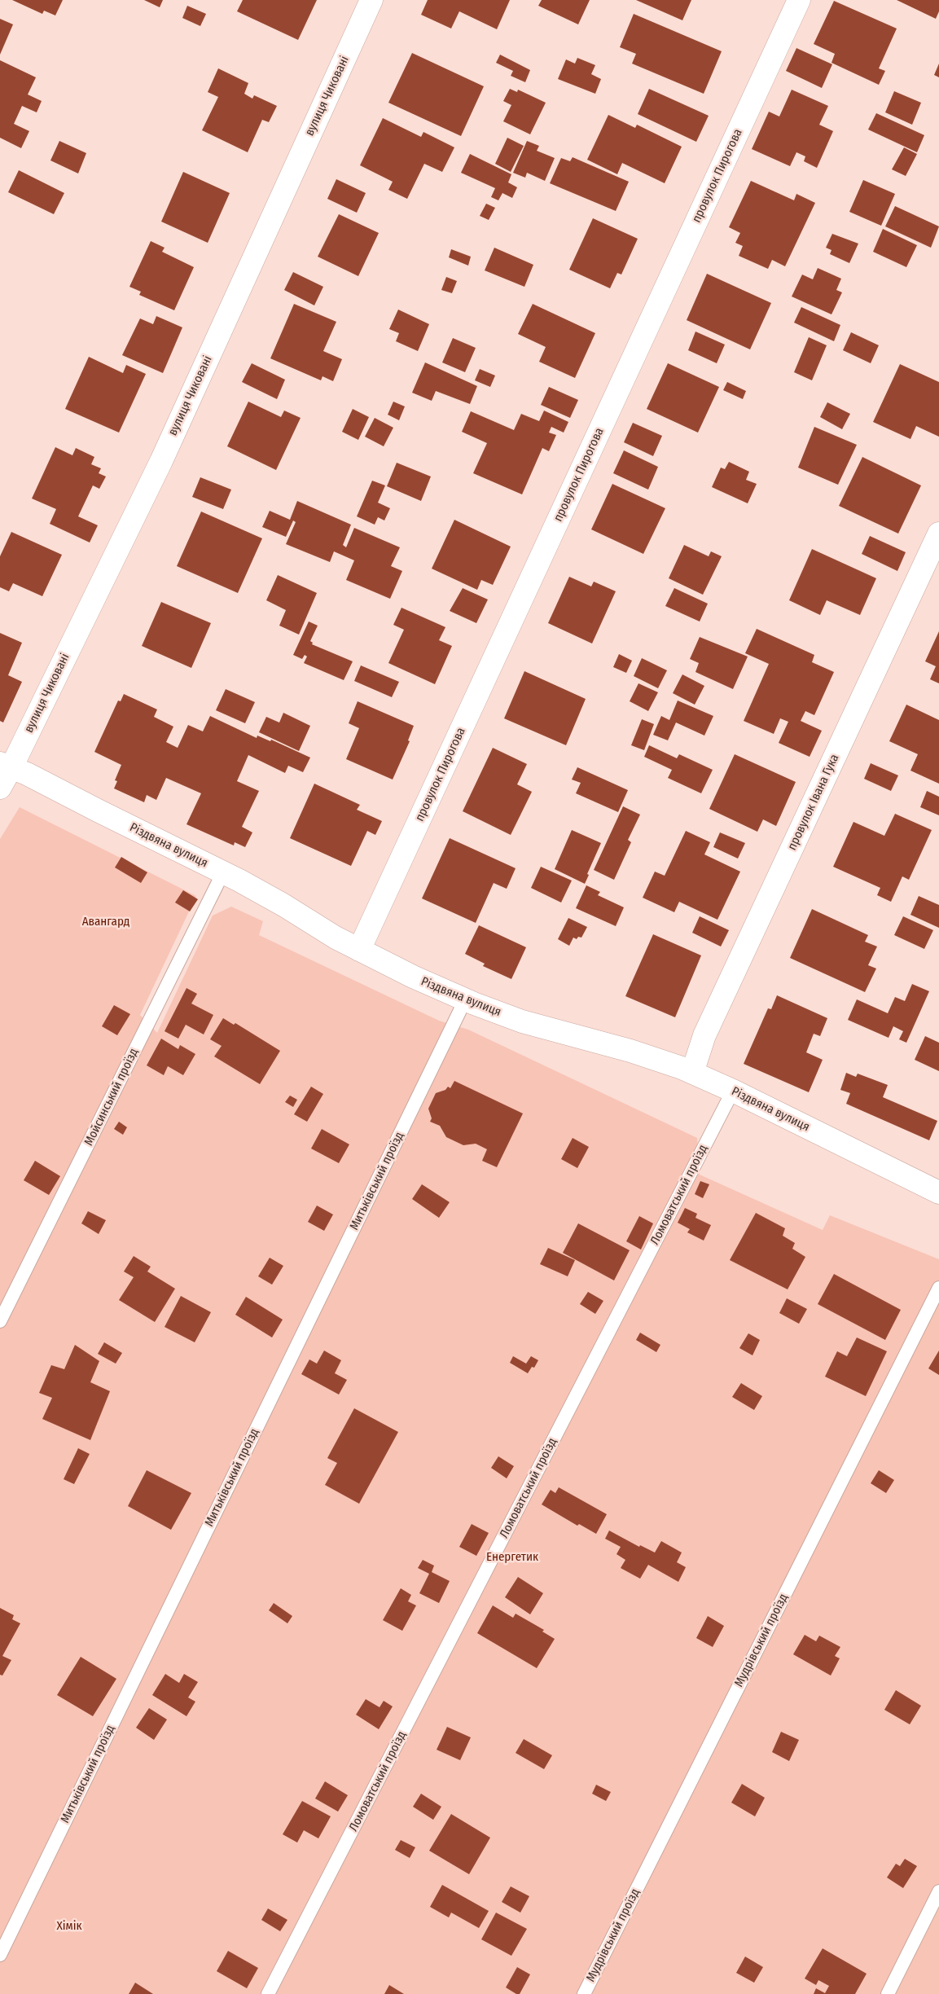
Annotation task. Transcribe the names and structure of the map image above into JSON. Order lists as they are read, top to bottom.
{
  "streets": {
    "street": [
      "вулиця Чиковані",
      "провулок Пирогова",
      "провулок Івана Гука",
      "Різдвяна вулиця"
    ],
    "lane": [
      "Мойсинський проїзд",
      "Митьківський проїзд",
      "Ломоватський проїзд",
      "Мудрівський проїзд"
    ]
  },
  "crossings": [
    ["вулиця Чиковані", "Різдвяна вулиця"],
    ["провулок Пирогова", "Різдвяна вулиця"],
    ["провулок Івана Гука", "Різдвяна вулиця"],
    ["Різдвяна вулиця", "Мойсинський проїзд"],
    ["Різдвяна вулиця", "Митьківський проїзд"],
    ["Різдвяна вулиця", "Ломоватський проїзд"]
  ],
  "parks": ["Авангард", "Енергетик", "Хімік"]
}
